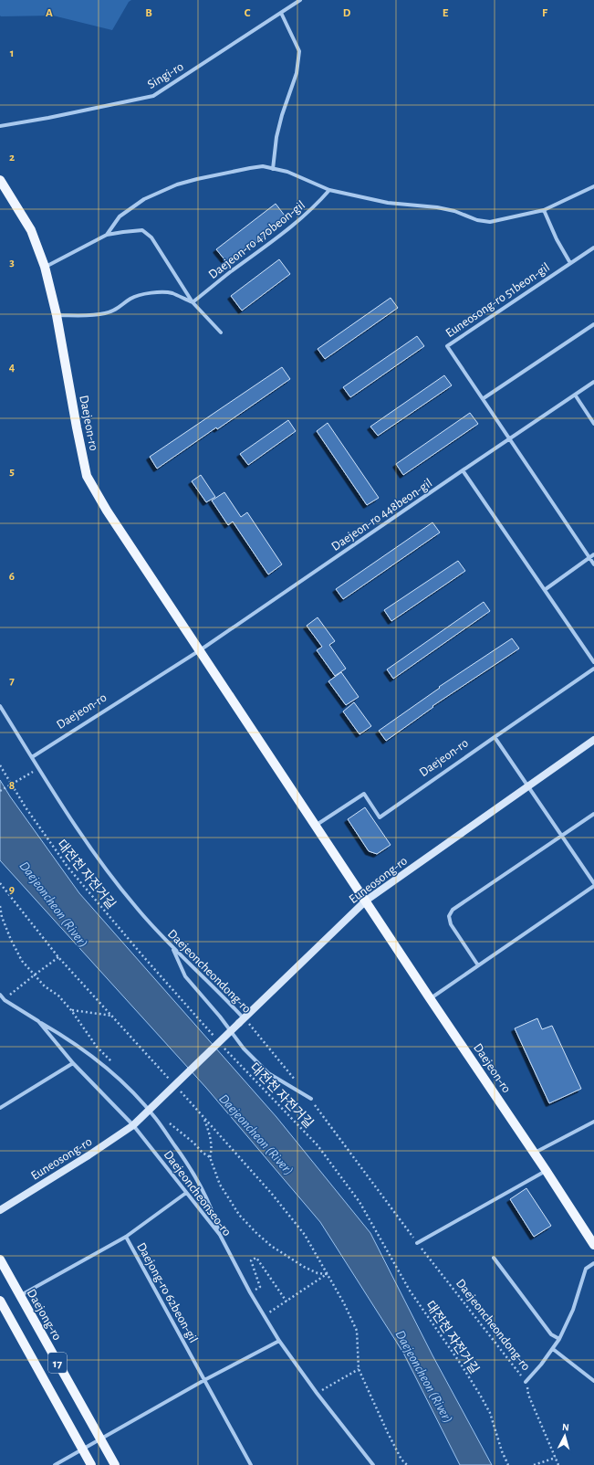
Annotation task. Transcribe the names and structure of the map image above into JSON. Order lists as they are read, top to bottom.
{
  "streets": {
    "main road": [
      "Daejeon-ro",
      "Euneosong-ro",
      "Daejong-ro",
      "17"
    ],
    "street": [
      "Singi-ro",
      "Daejeon-ro 470beon-gil",
      "Euneosong-ro 51beon-gil",
      "Daejeon-ro 448beon-gil",
      "Daejeoncheondong-ro",
      "Daejeoncheonseo-ro",
      "Daejong-ro 62beon-gil"
    ],
    "path": ["대전천 자전거길"]
  },
  "crossings": [
    ["Euneosong-ro 51beon-gil", "Daejeon-ro 448beon-gil"],
    ["Daejeon-ro", "Daejeon-ro 448beon-gil"],
    ["Daejeon-ro", "Euneosong-ro"],
    ["Daejeon-ro", "Daejeoncheondong-ro"],
    ["Euneosong-ro", "Daejeoncheondong-ro"],
    ["Euneosong-ro", "Daejeoncheonseo-ro"],
    ["Daejong-ro 62beon-gil", "Daejong-ro"]
  ],
  "water": ["Daejeoncheon (River)"],
  "north": "top",
  "grid": {
    "columns": [
      "A",
      "B",
      "C",
      "D",
      "E",
      "F"
    ],
    "rows": [
      "1",
      "2",
      "3",
      "4",
      "5",
      "6",
      "7",
      "8",
      "9"
    ]
  }
}
